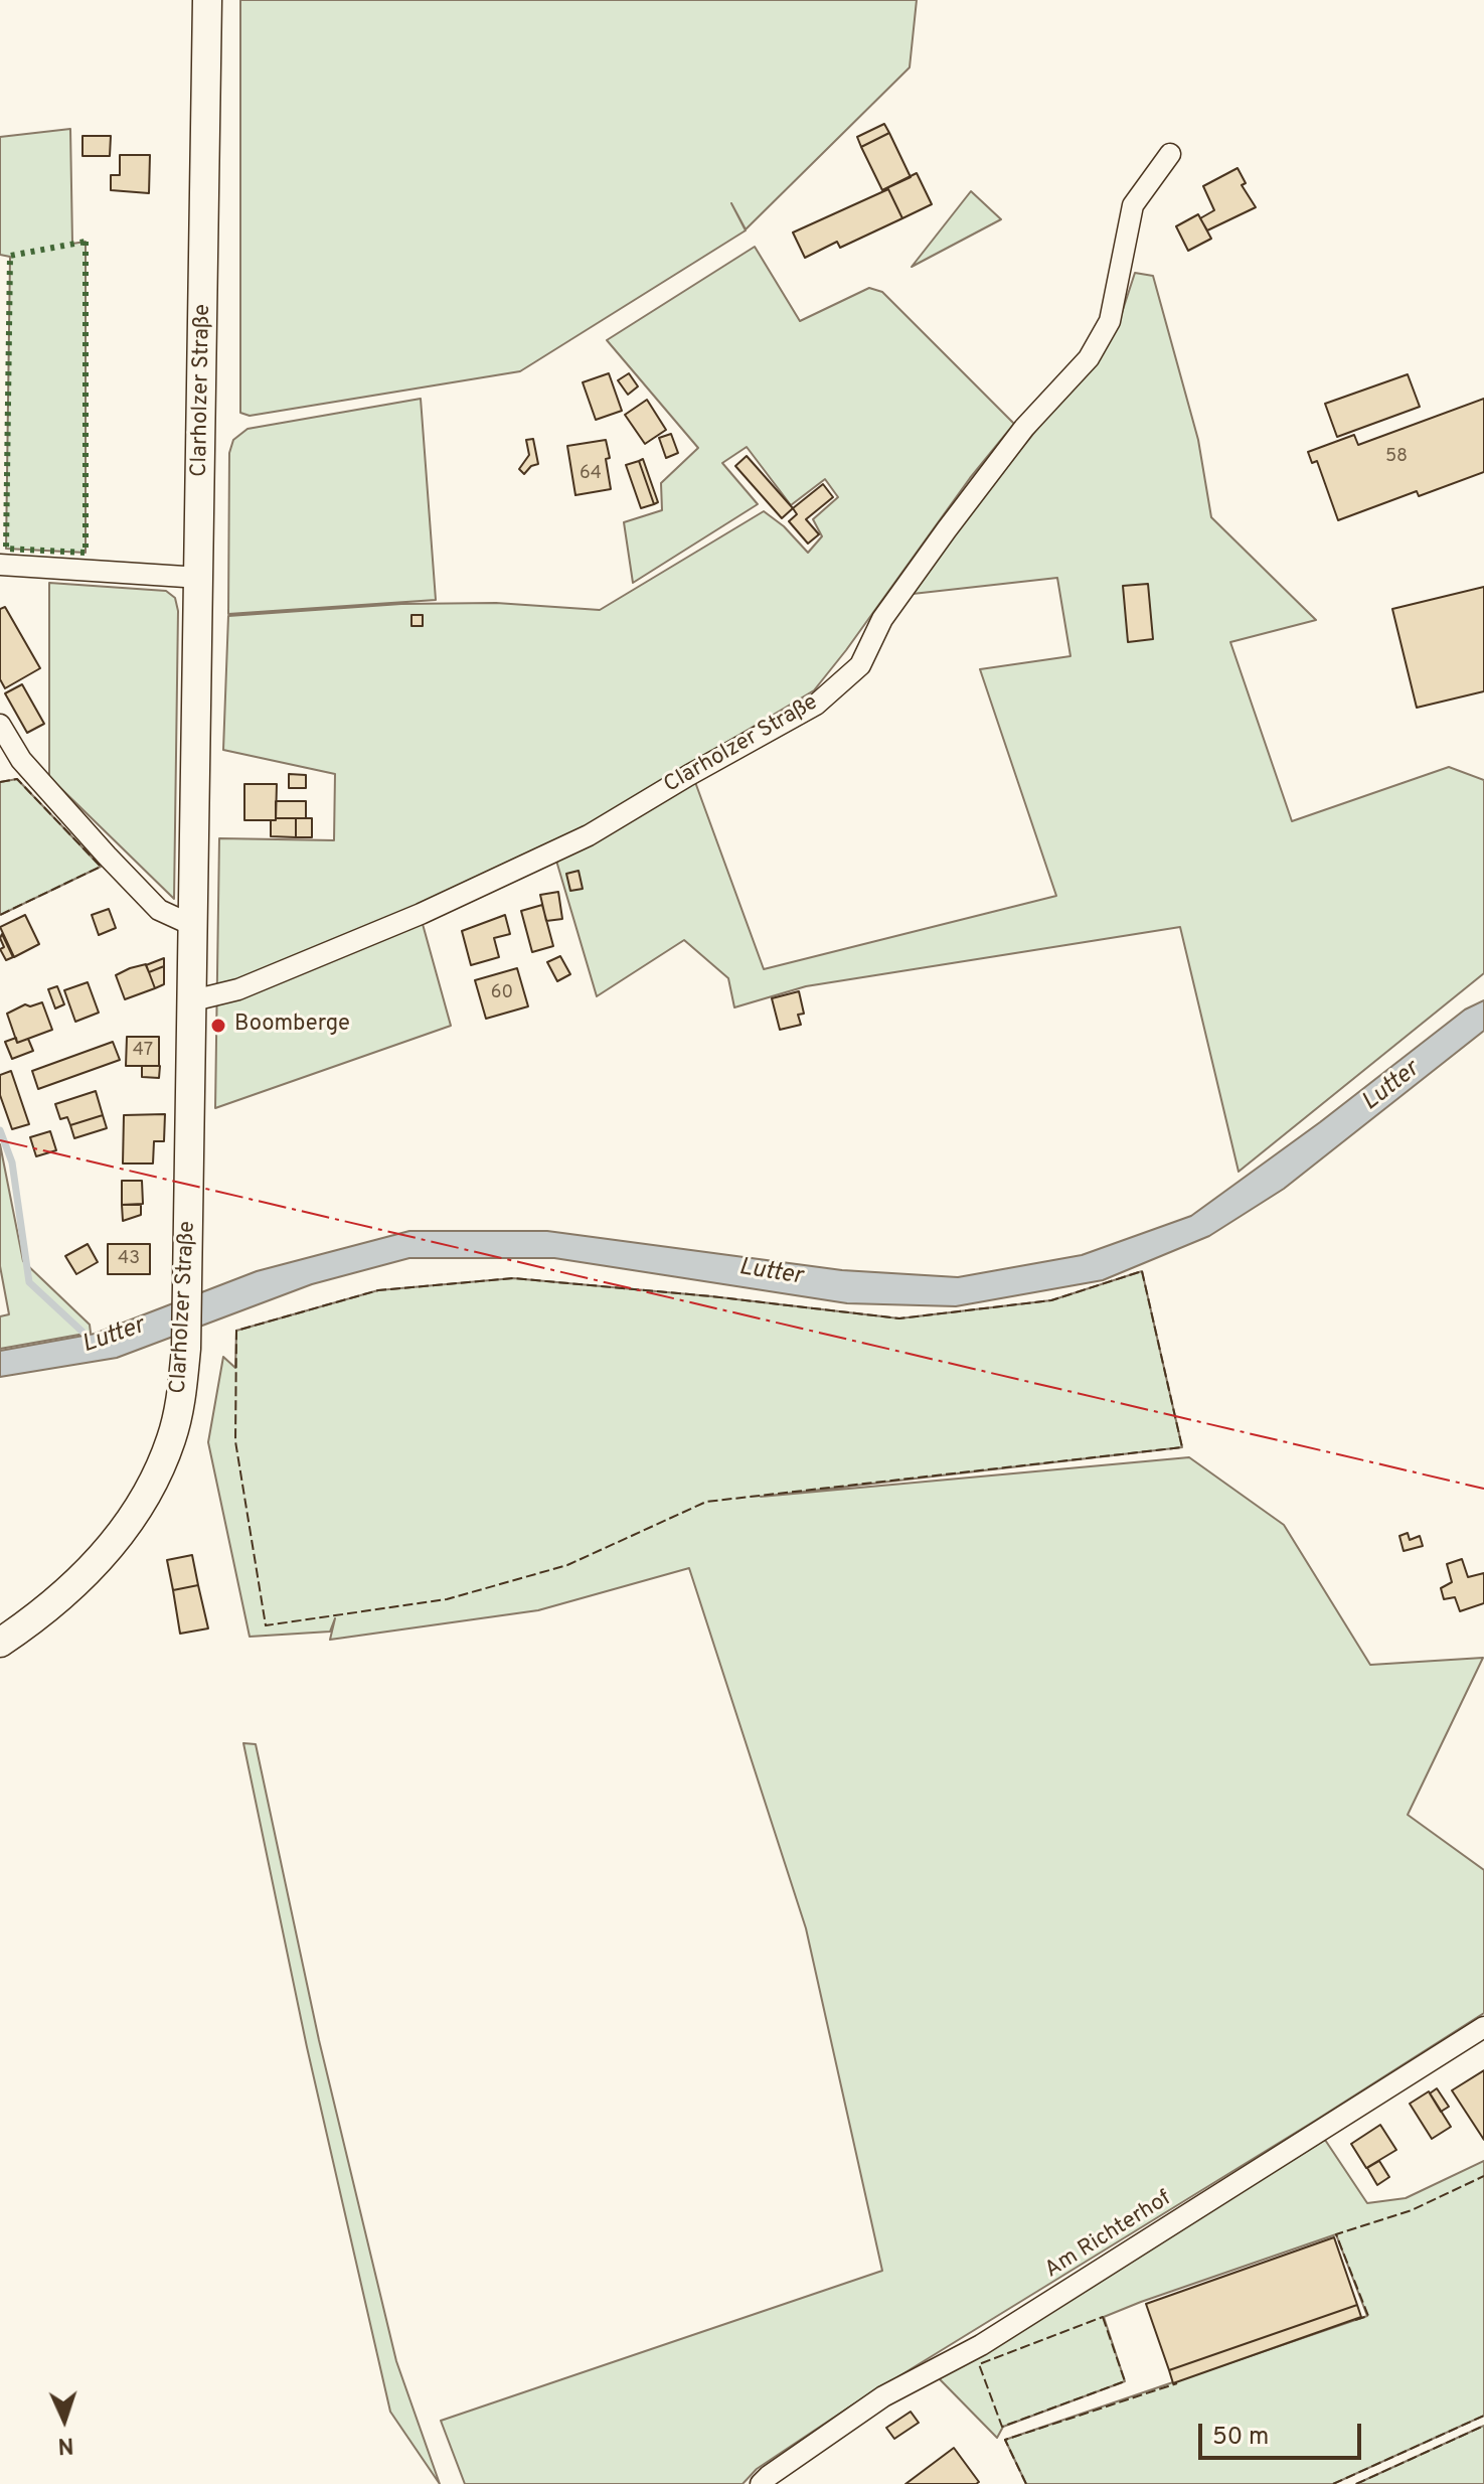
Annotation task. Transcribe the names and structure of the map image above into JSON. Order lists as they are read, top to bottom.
{
  "streets": {
    "street": ["Clarholzer Straße", "Am Richterhof"]
  },
  "water": ["Lutter"],
  "places": ["Boomberge"],
  "house_numbers": [
    "58",
    "64",
    "60",
    "47",
    "43"
  ],
  "scale_bar": "50 m",
  "north": "bottom"
}
